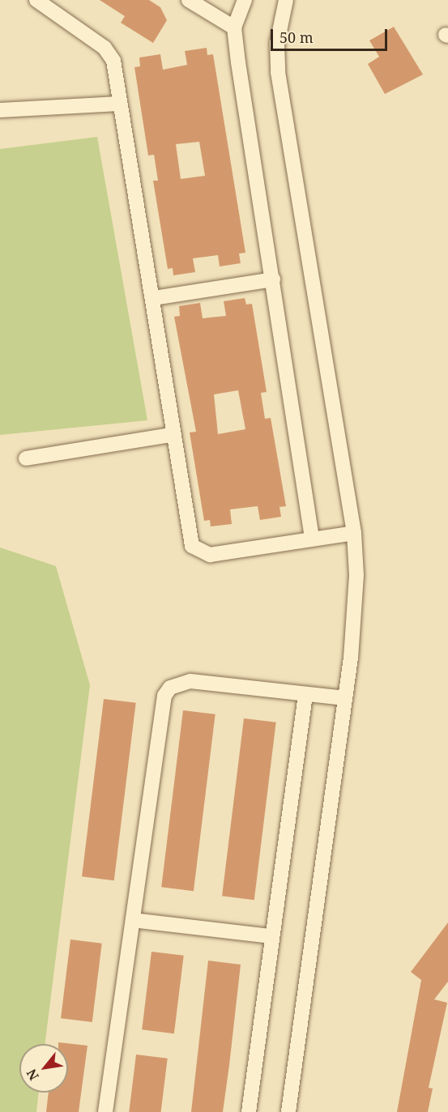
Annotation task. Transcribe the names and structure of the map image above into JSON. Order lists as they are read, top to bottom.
{
  "scale_bar": "50 m",
  "north": "bottom left"
}
